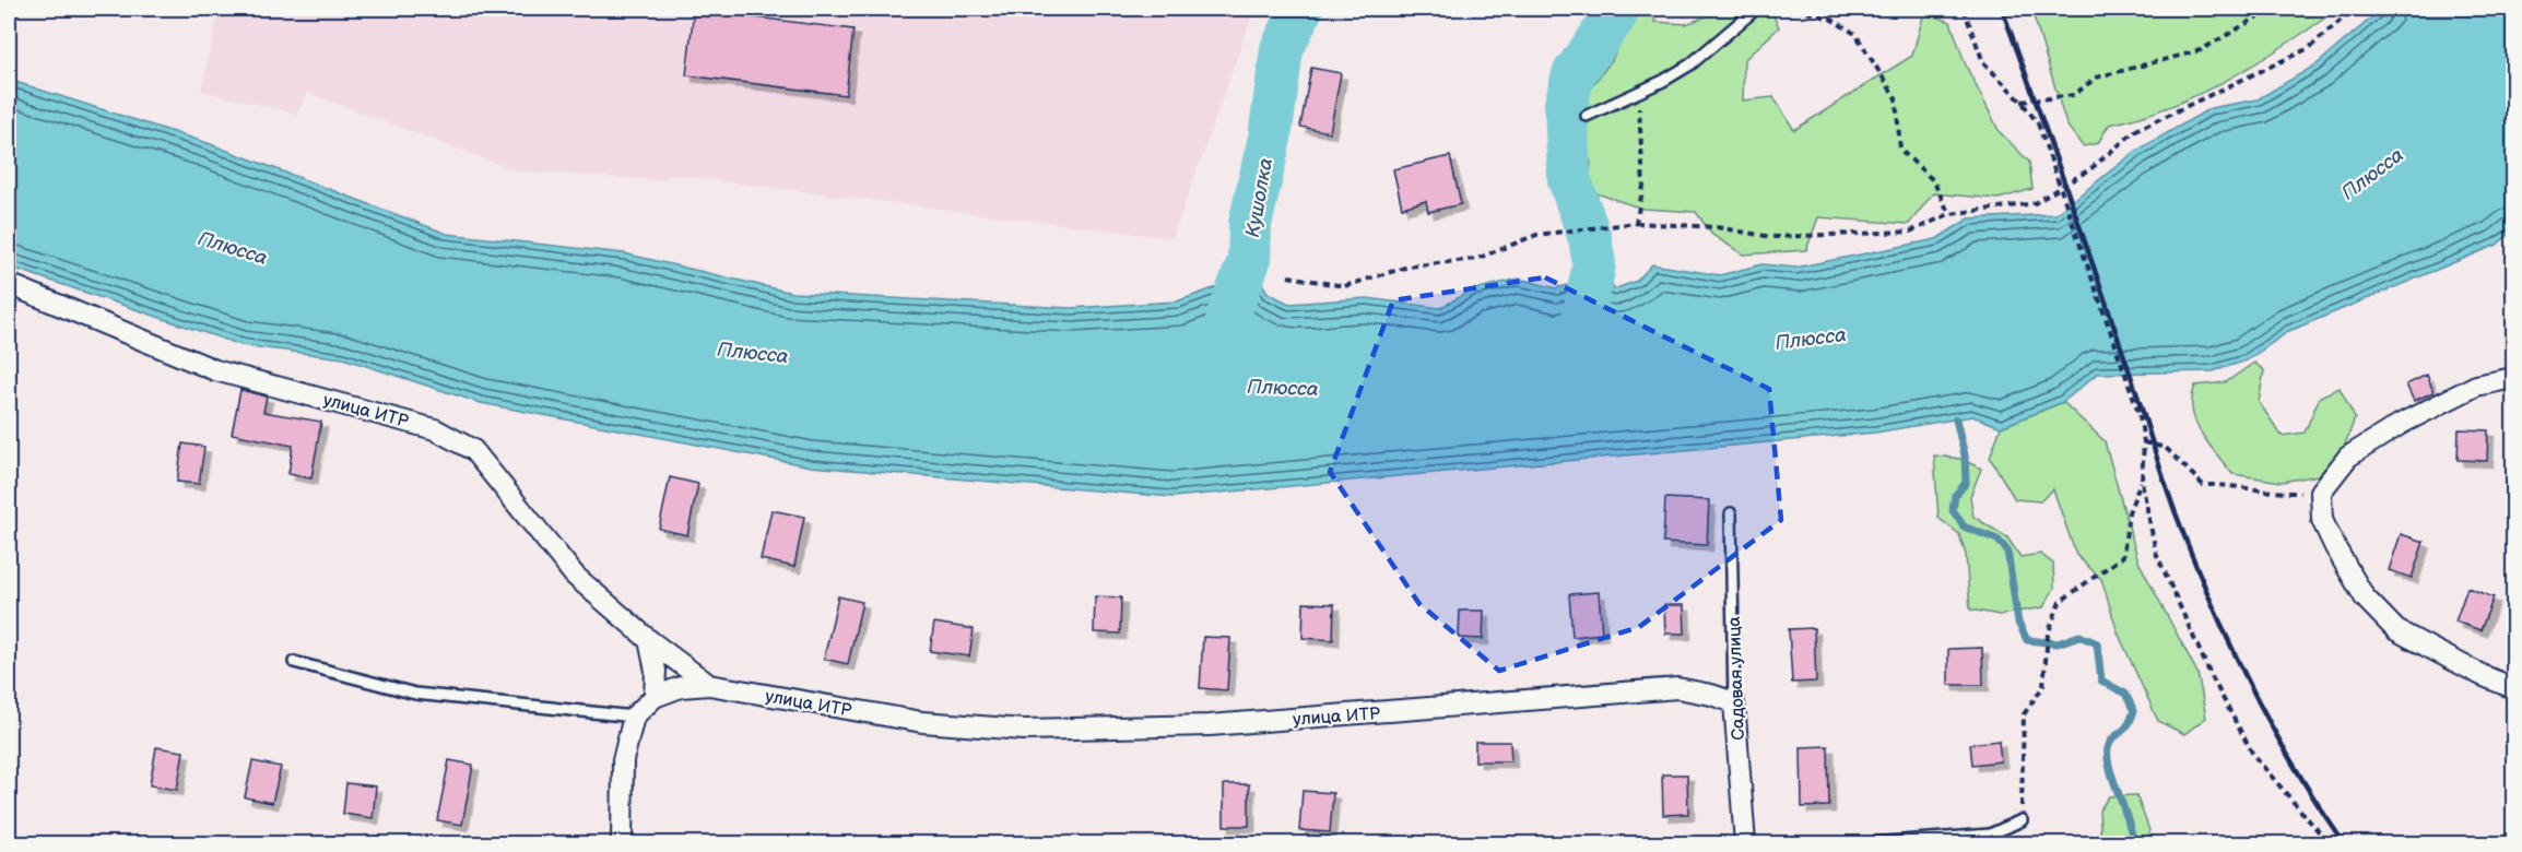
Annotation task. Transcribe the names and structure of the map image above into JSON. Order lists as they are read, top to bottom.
{
  "streets": {
    "street": ["улица ИТР", "Садовая улица"]
  },
  "crossings": [
    ["улица ИТР", "Садовая улица"]
  ],
  "water": ["Плюсса", "Кушолка"]
}
